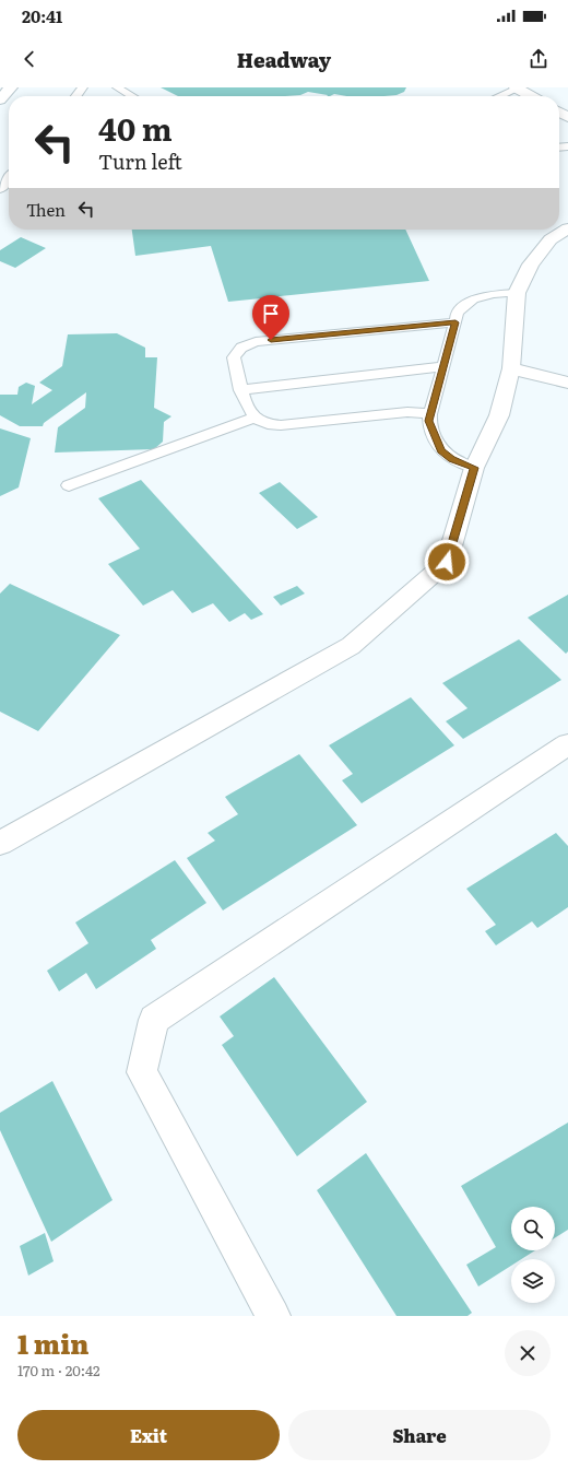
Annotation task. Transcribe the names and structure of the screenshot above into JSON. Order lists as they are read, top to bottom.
{
  "page": {
    "status": "20:41",
    "header": "Headway",
    "turn": ["40 m", "Turn left"],
    "then": "Then",
    "heading": ["1 min", "170 m · 20:42"],
    "buttons": ["Exit", "Share"]
  }
}
